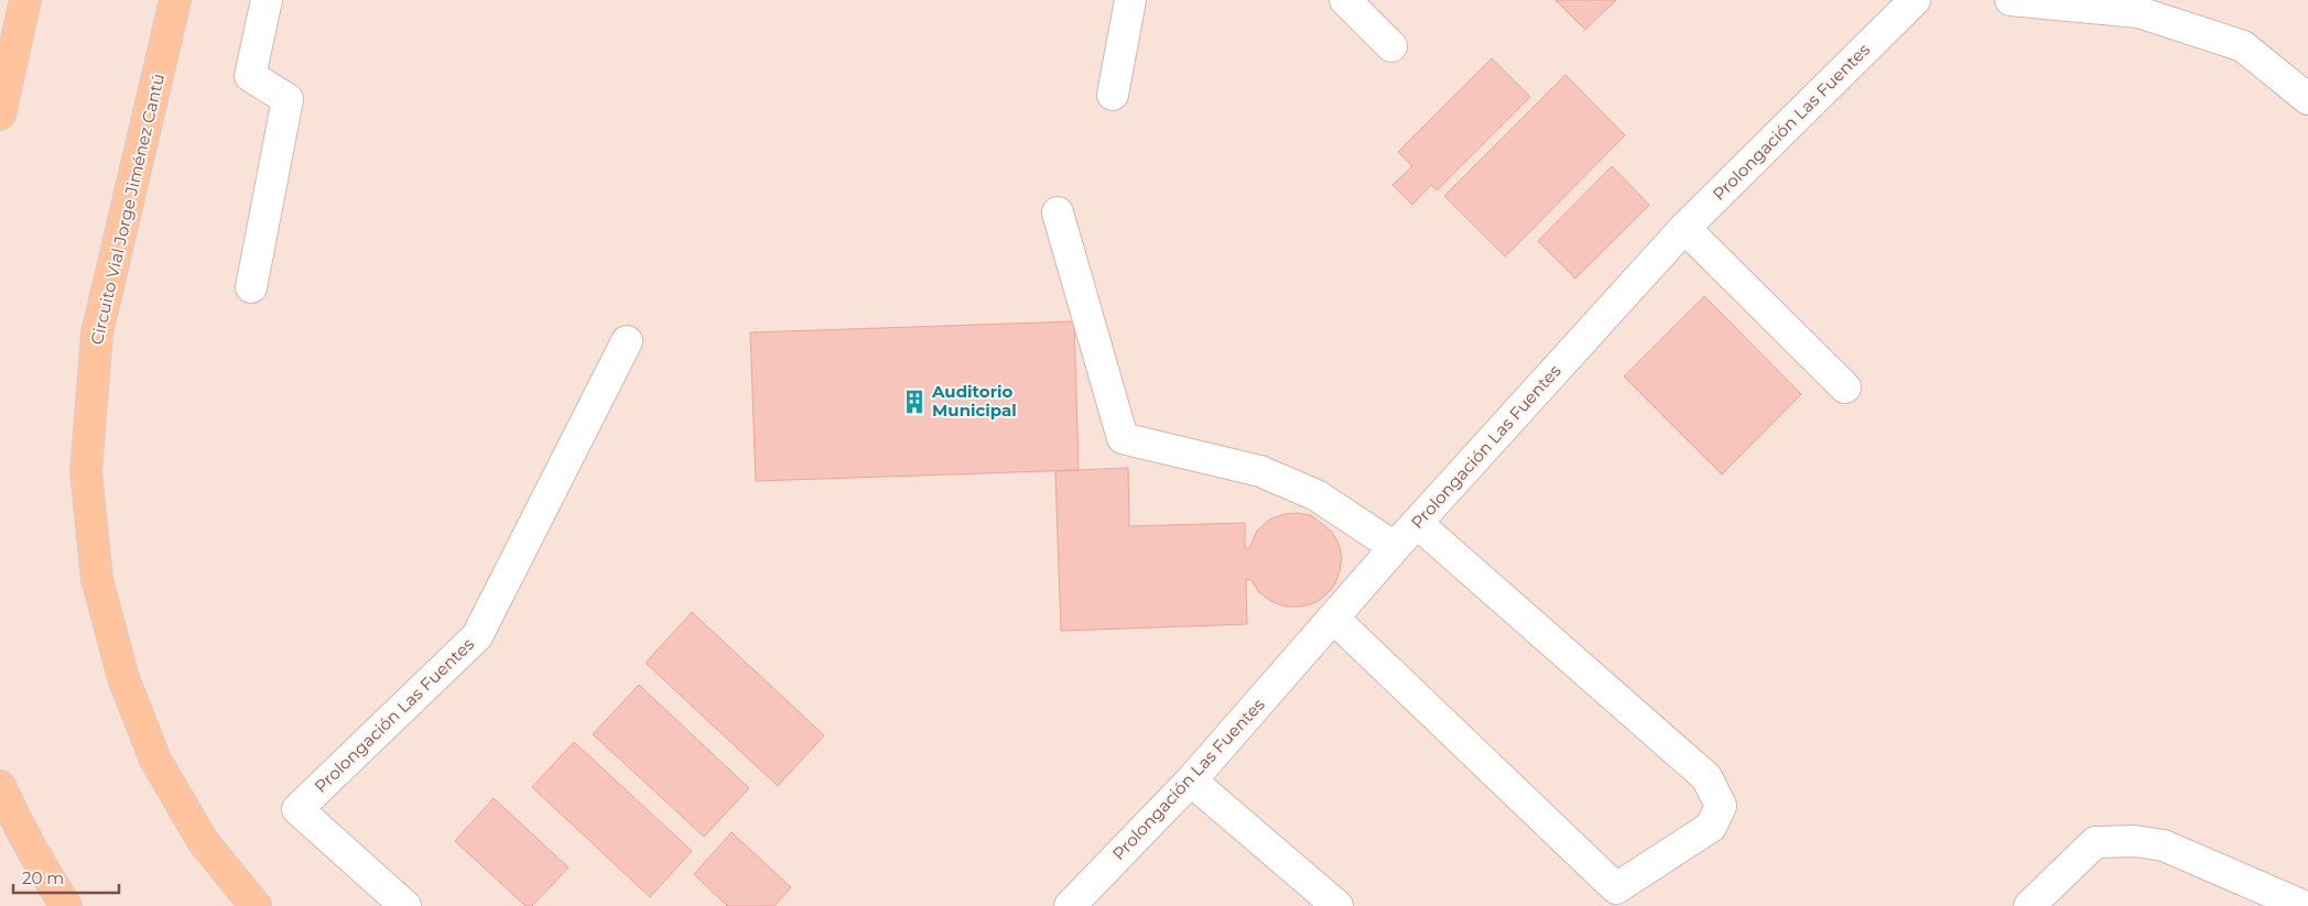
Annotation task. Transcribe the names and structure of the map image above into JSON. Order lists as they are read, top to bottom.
{
  "streets": {
    "main road": ["Circuito Vial Jorge Jiménez Cantú"],
    "street": ["Prolongación Las Fuentes"]
  },
  "places": {
    "building": ["Auditorio Municipal"]
  },
  "scale_bar": "20 m"
}
